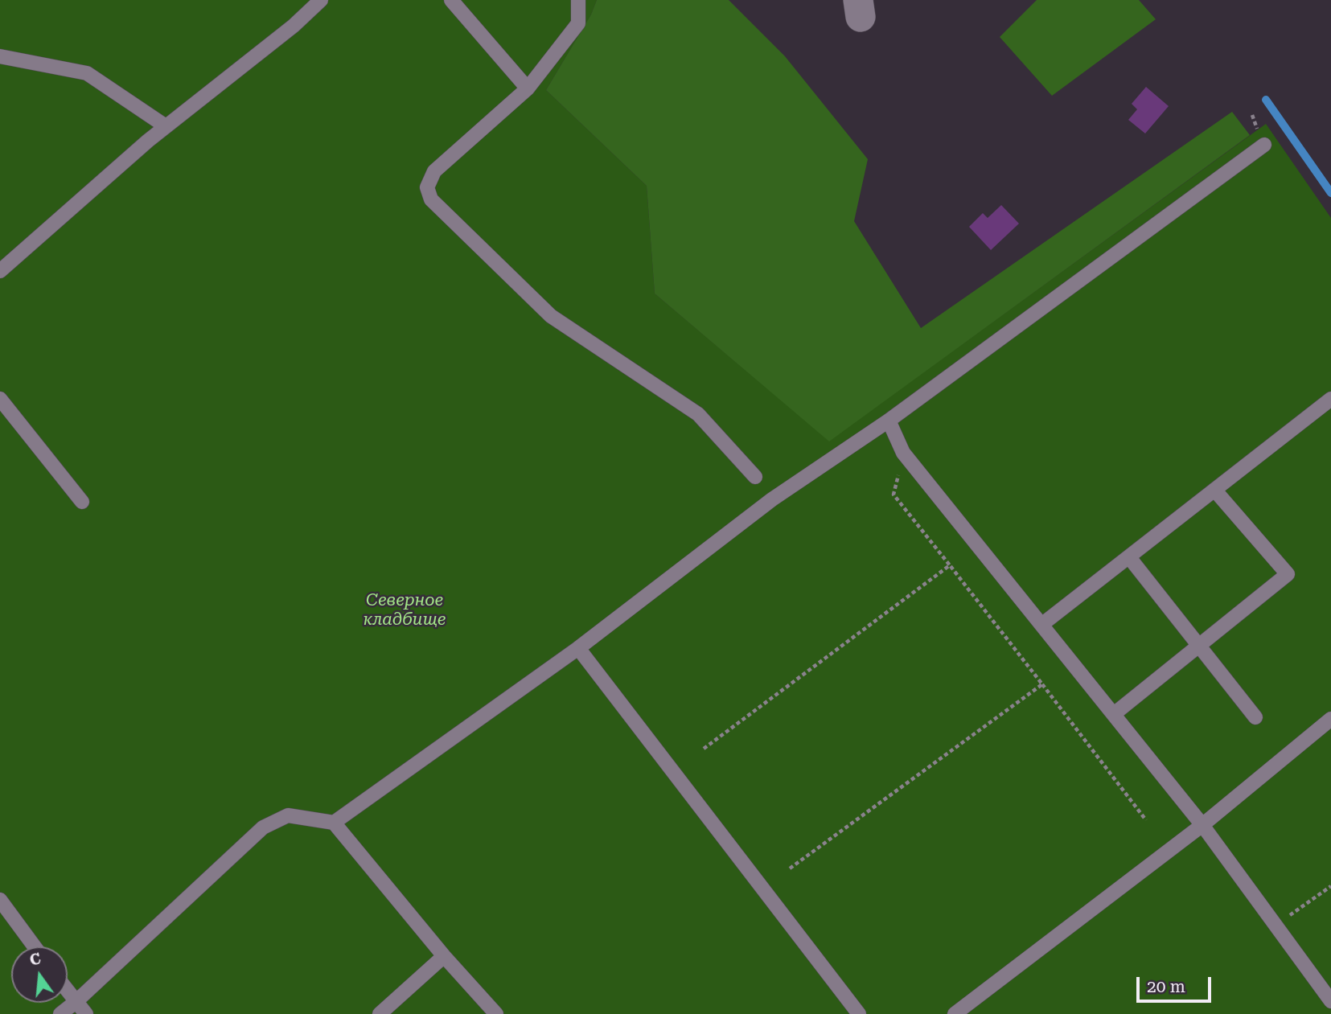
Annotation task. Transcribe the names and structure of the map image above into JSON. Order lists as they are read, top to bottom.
{
  "parks": ["Северное кладбище"],
  "scale_bar": "20 m",
  "north": "top"
}
